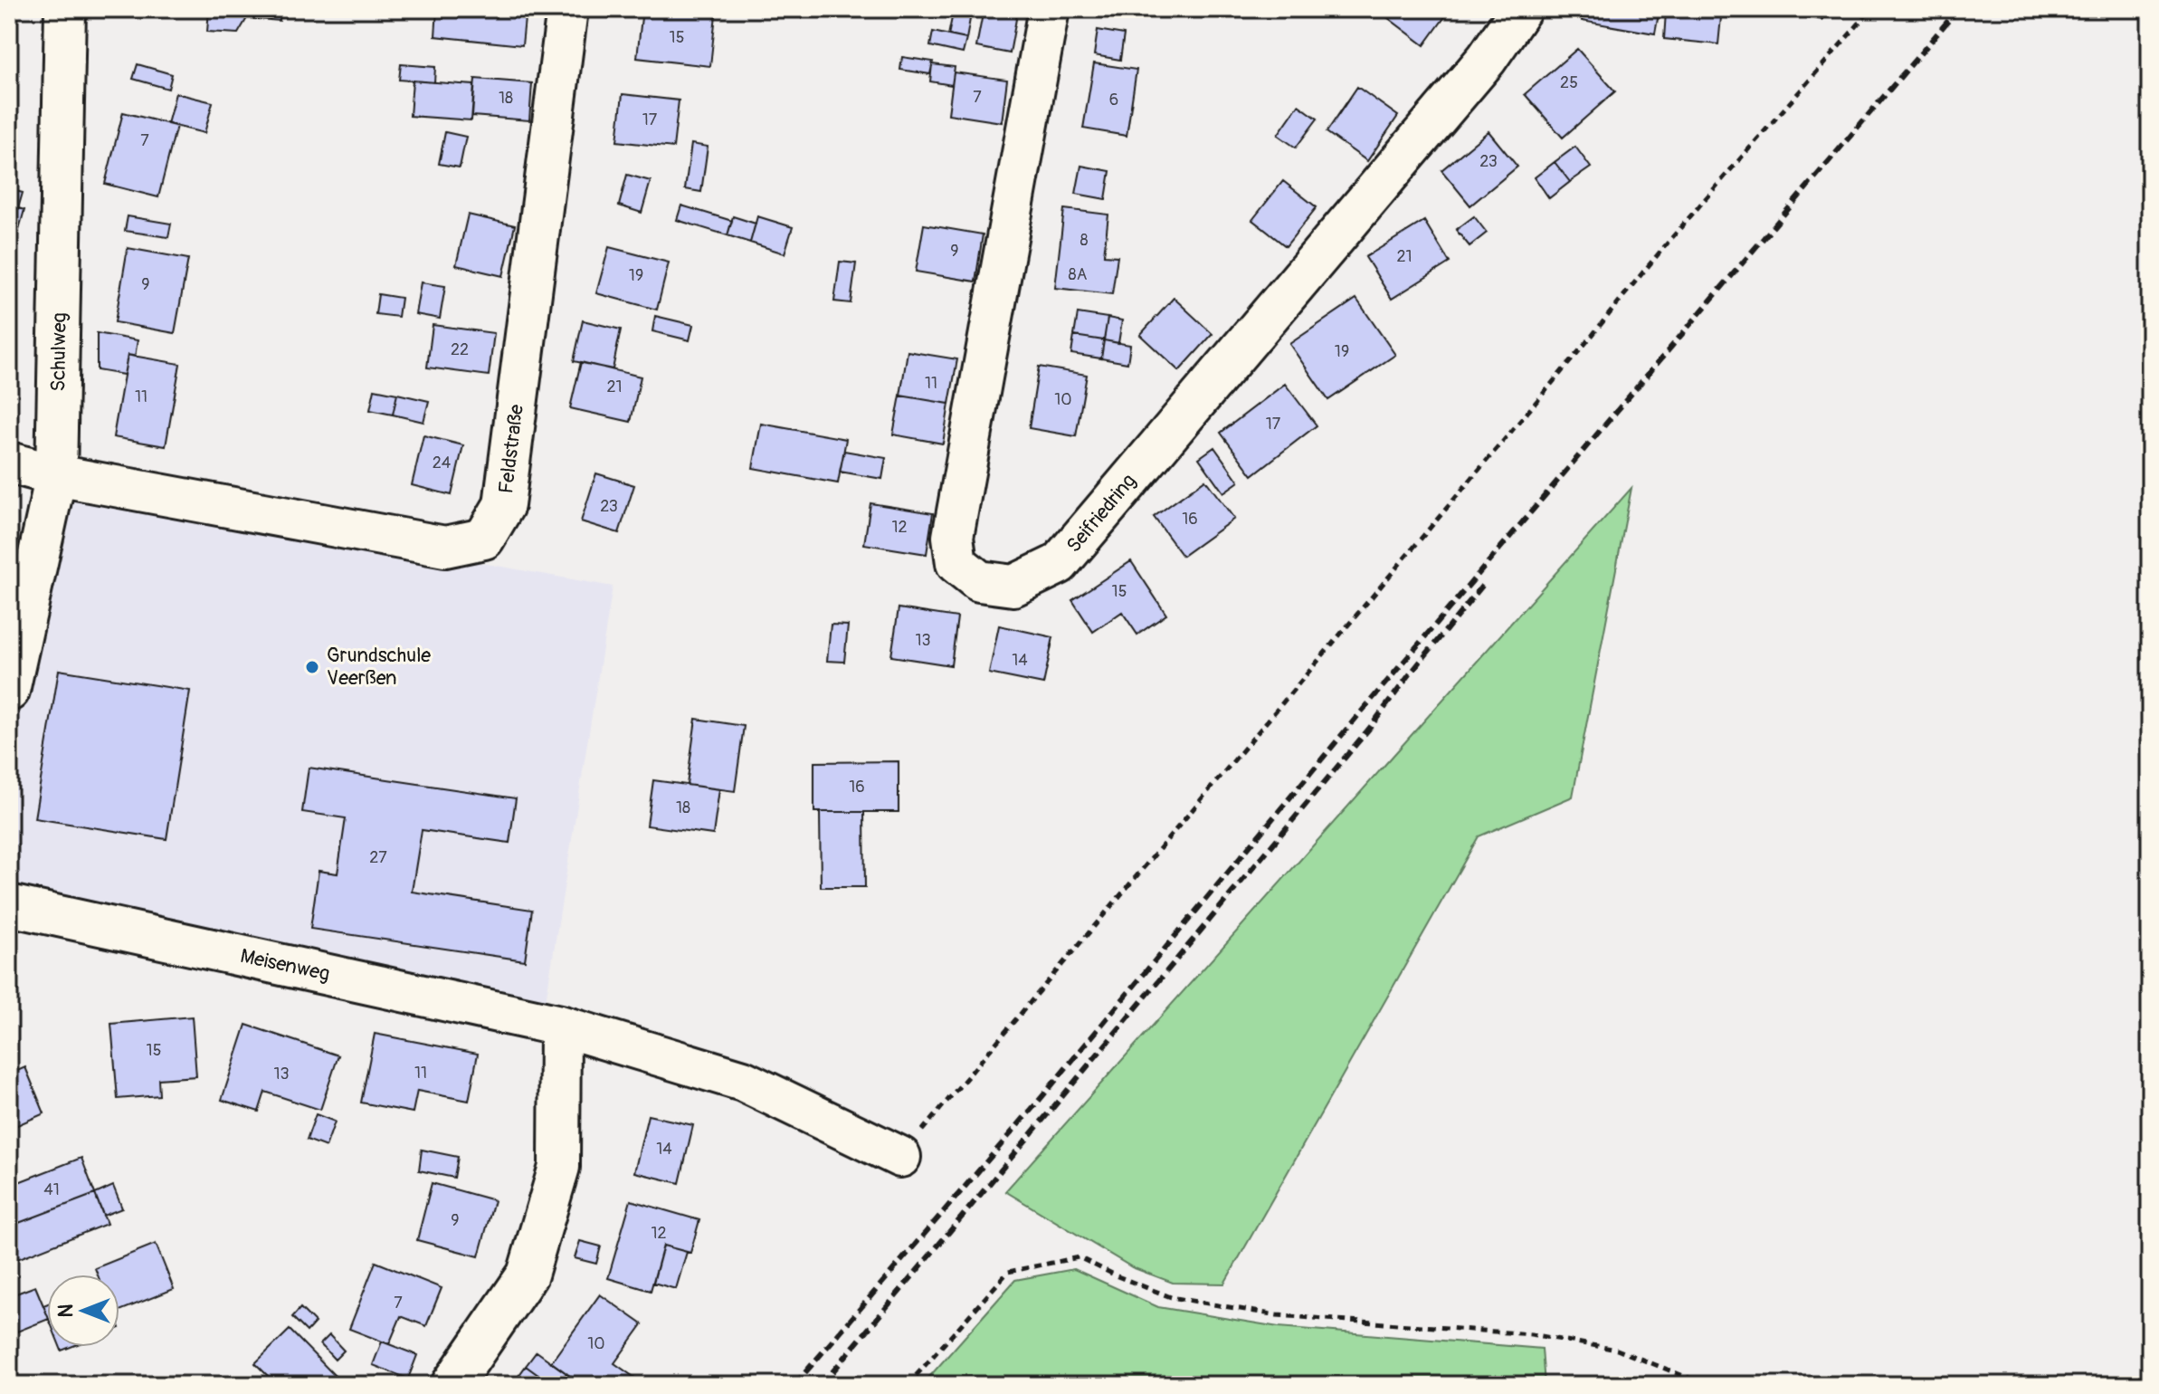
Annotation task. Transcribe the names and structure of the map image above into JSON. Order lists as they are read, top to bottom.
{
  "streets": {
    "street": [
      "Schulweg",
      "Feldstraße",
      "Seifriedring",
      "Meisenweg"
    ]
  },
  "crossings": [
    ["Schulweg", "Feldstraße"]
  ],
  "places": ["Grundschule Veerßen"],
  "house_numbers": [
    "15",
    "25",
    "7",
    "18",
    "6",
    "17",
    "7",
    "23",
    "8",
    "9",
    "21",
    "8A",
    "19",
    "9",
    "22",
    "19",
    "11",
    "21",
    "11",
    "10",
    "17",
    "24",
    "23",
    "16",
    "12",
    "15",
    "13",
    "14",
    "16",
    "18",
    "27",
    "15",
    "11",
    "13",
    "14",
    "41",
    "9",
    "12",
    "7",
    "10"
  ],
  "north": "left"
}
